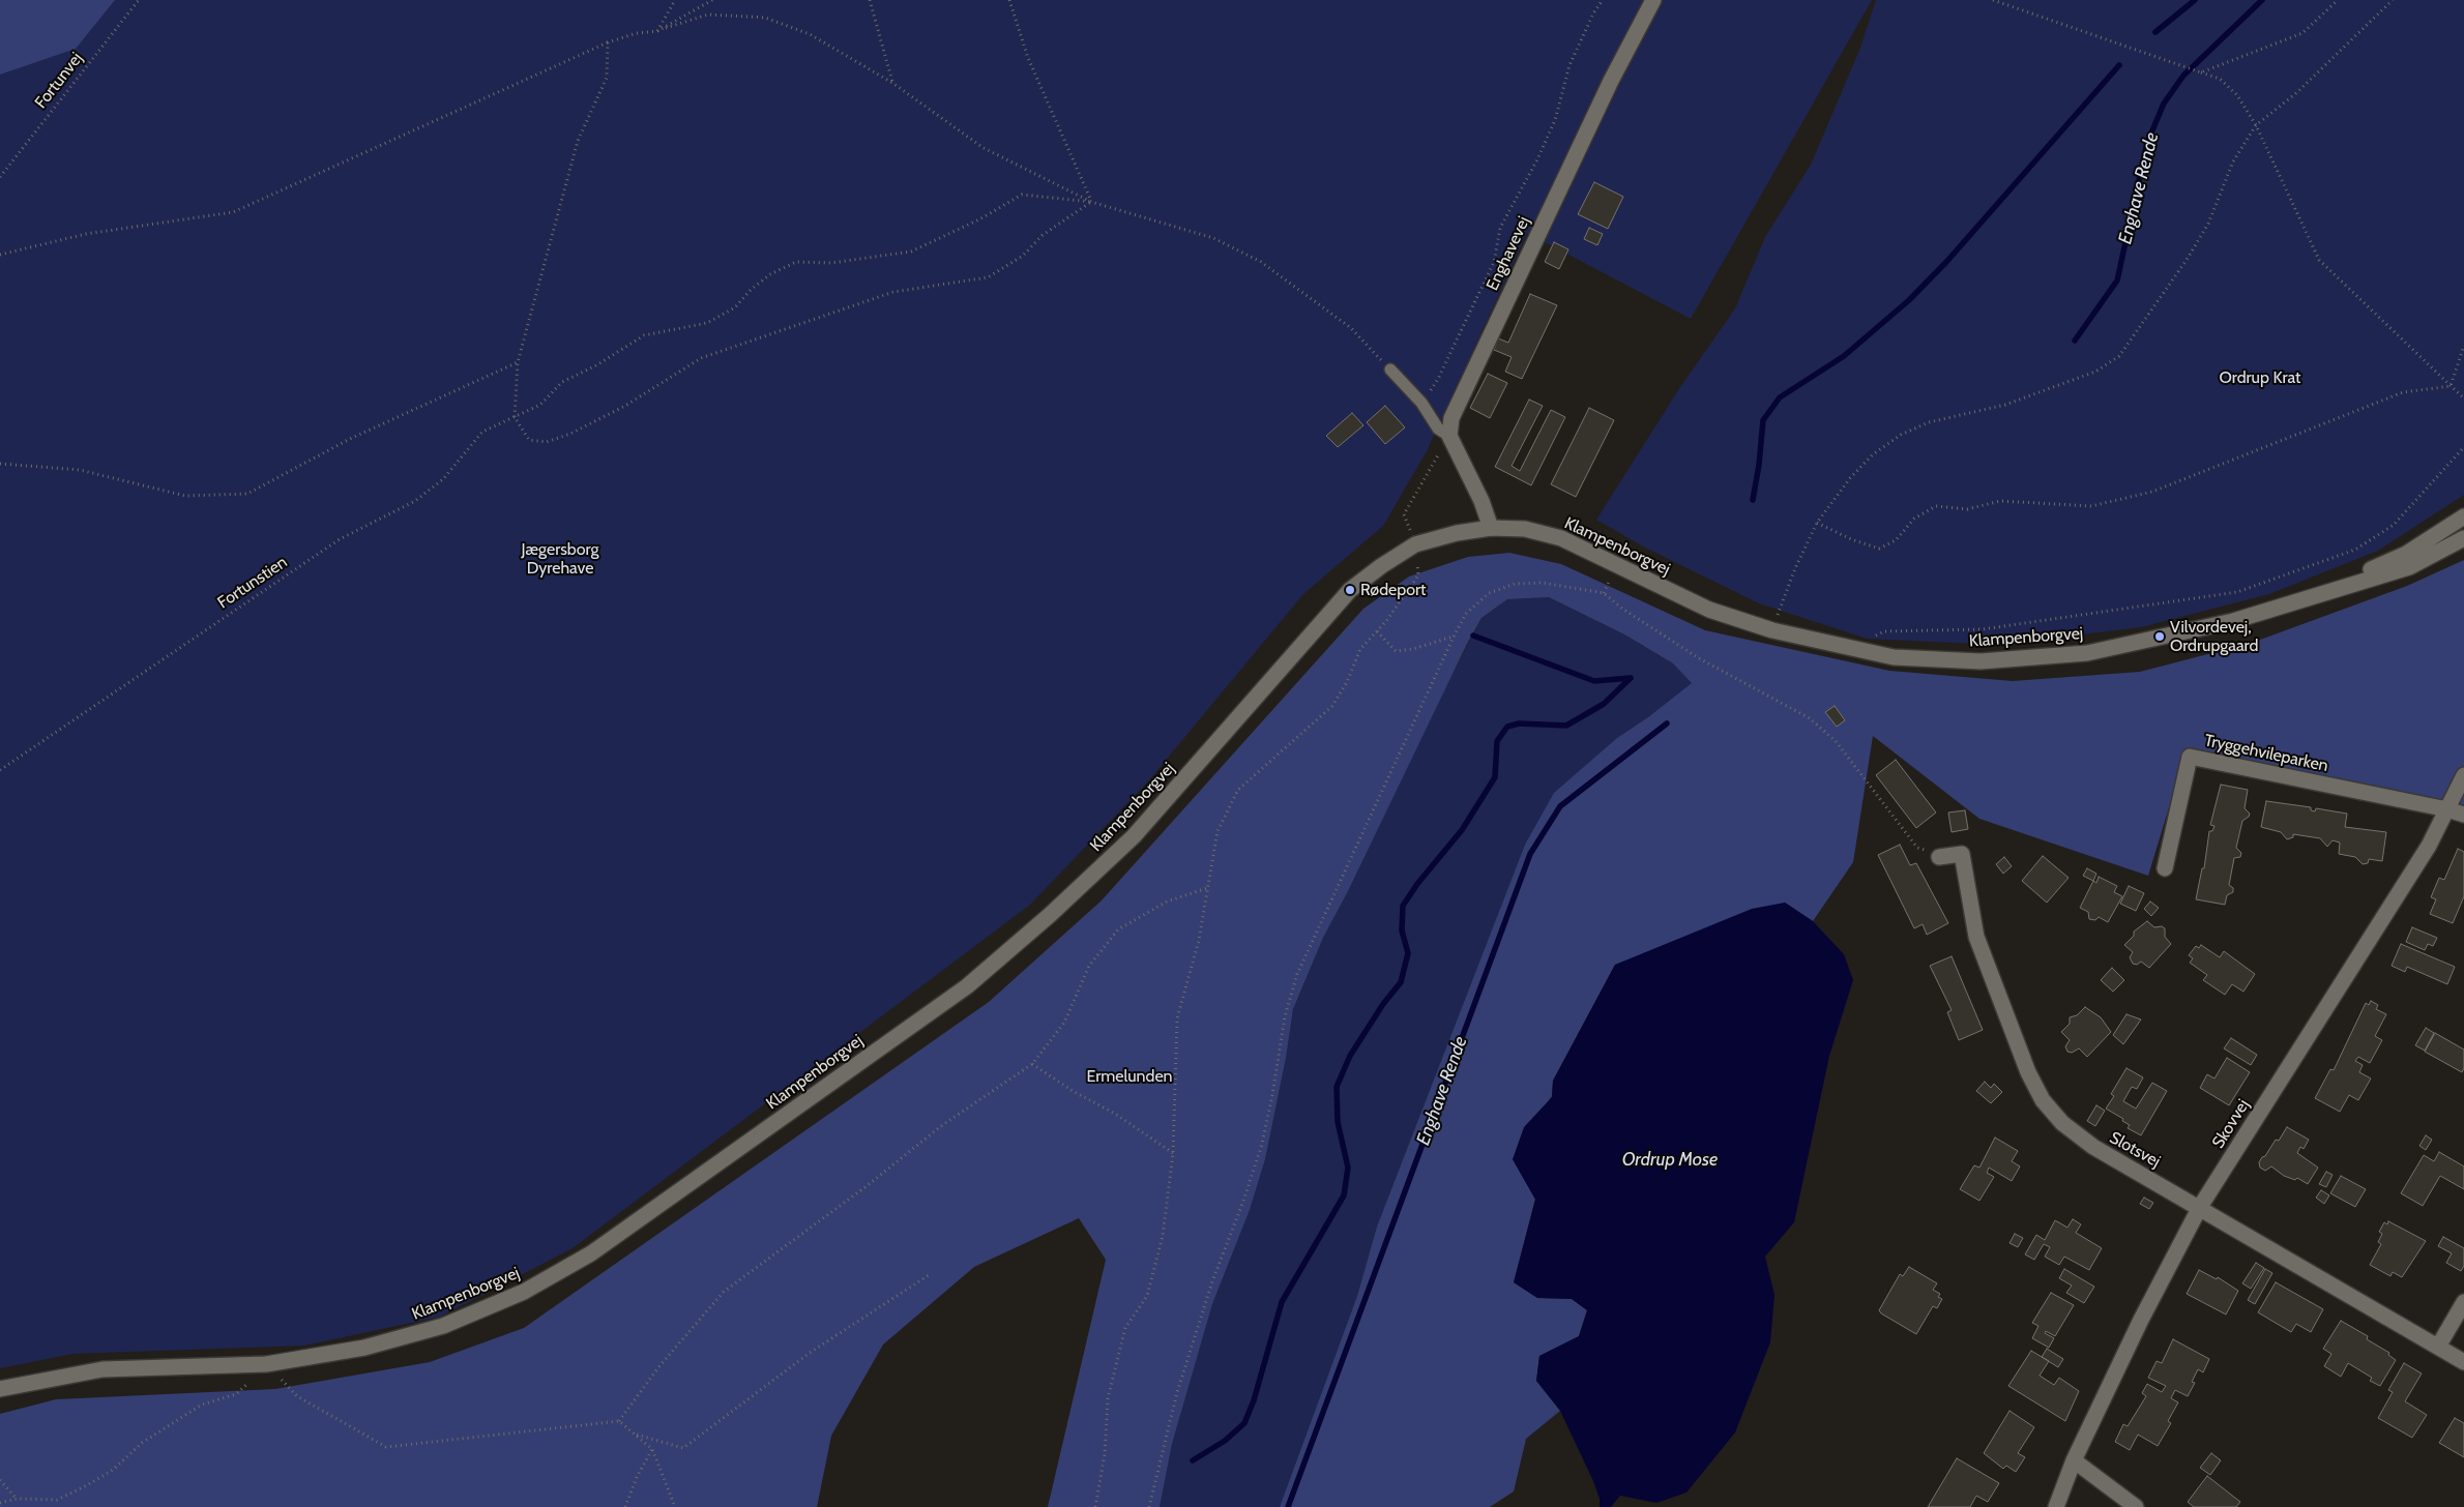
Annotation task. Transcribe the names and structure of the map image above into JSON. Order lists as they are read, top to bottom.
{
  "streets": {
    "street": [
      "Enghavevej",
      "Klampenborgvej",
      "Tryggehvileparken",
      "Skovvej",
      "Slotsvej"
    ],
    "path": ["Fortunvej", "Fortunstien"]
  },
  "crossings": [
    ["Tryggehvileparken", "Skovvej"],
    ["Skovvej", "Slotsvej"]
  ],
  "water": ["Enghave Rende", "Ordrup Mose"],
  "parks": ["Ordrup Krat", "Jægersborg Dyrehave", "Ermelunden"],
  "places": ["Rødeport", "Vilvordevej, Ordrupgaard"]
}
